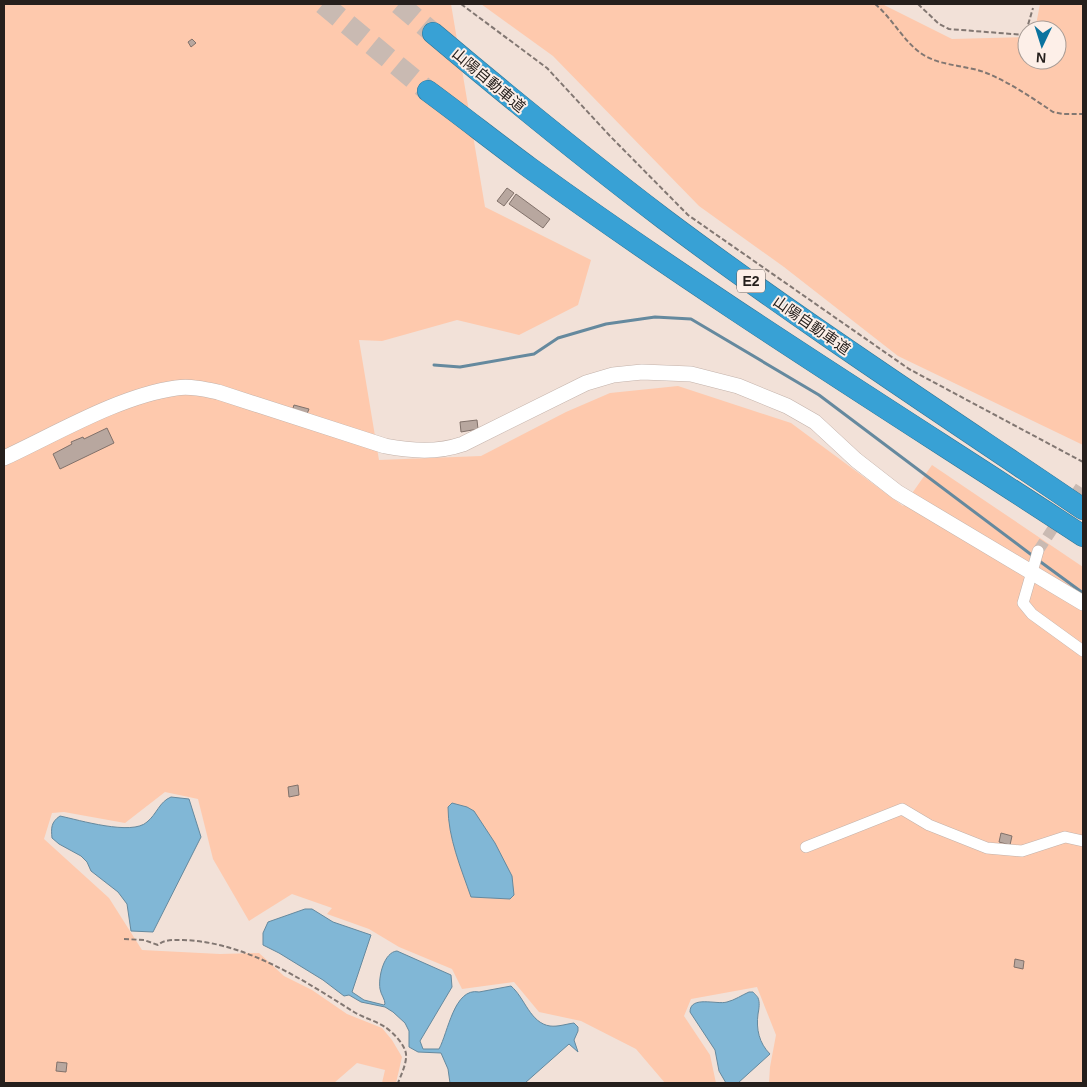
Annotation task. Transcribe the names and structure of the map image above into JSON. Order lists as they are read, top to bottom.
{
  "streets": {
    "highway": ["山陽自動車道", "E2"]
  },
  "north": "bottom"
}
